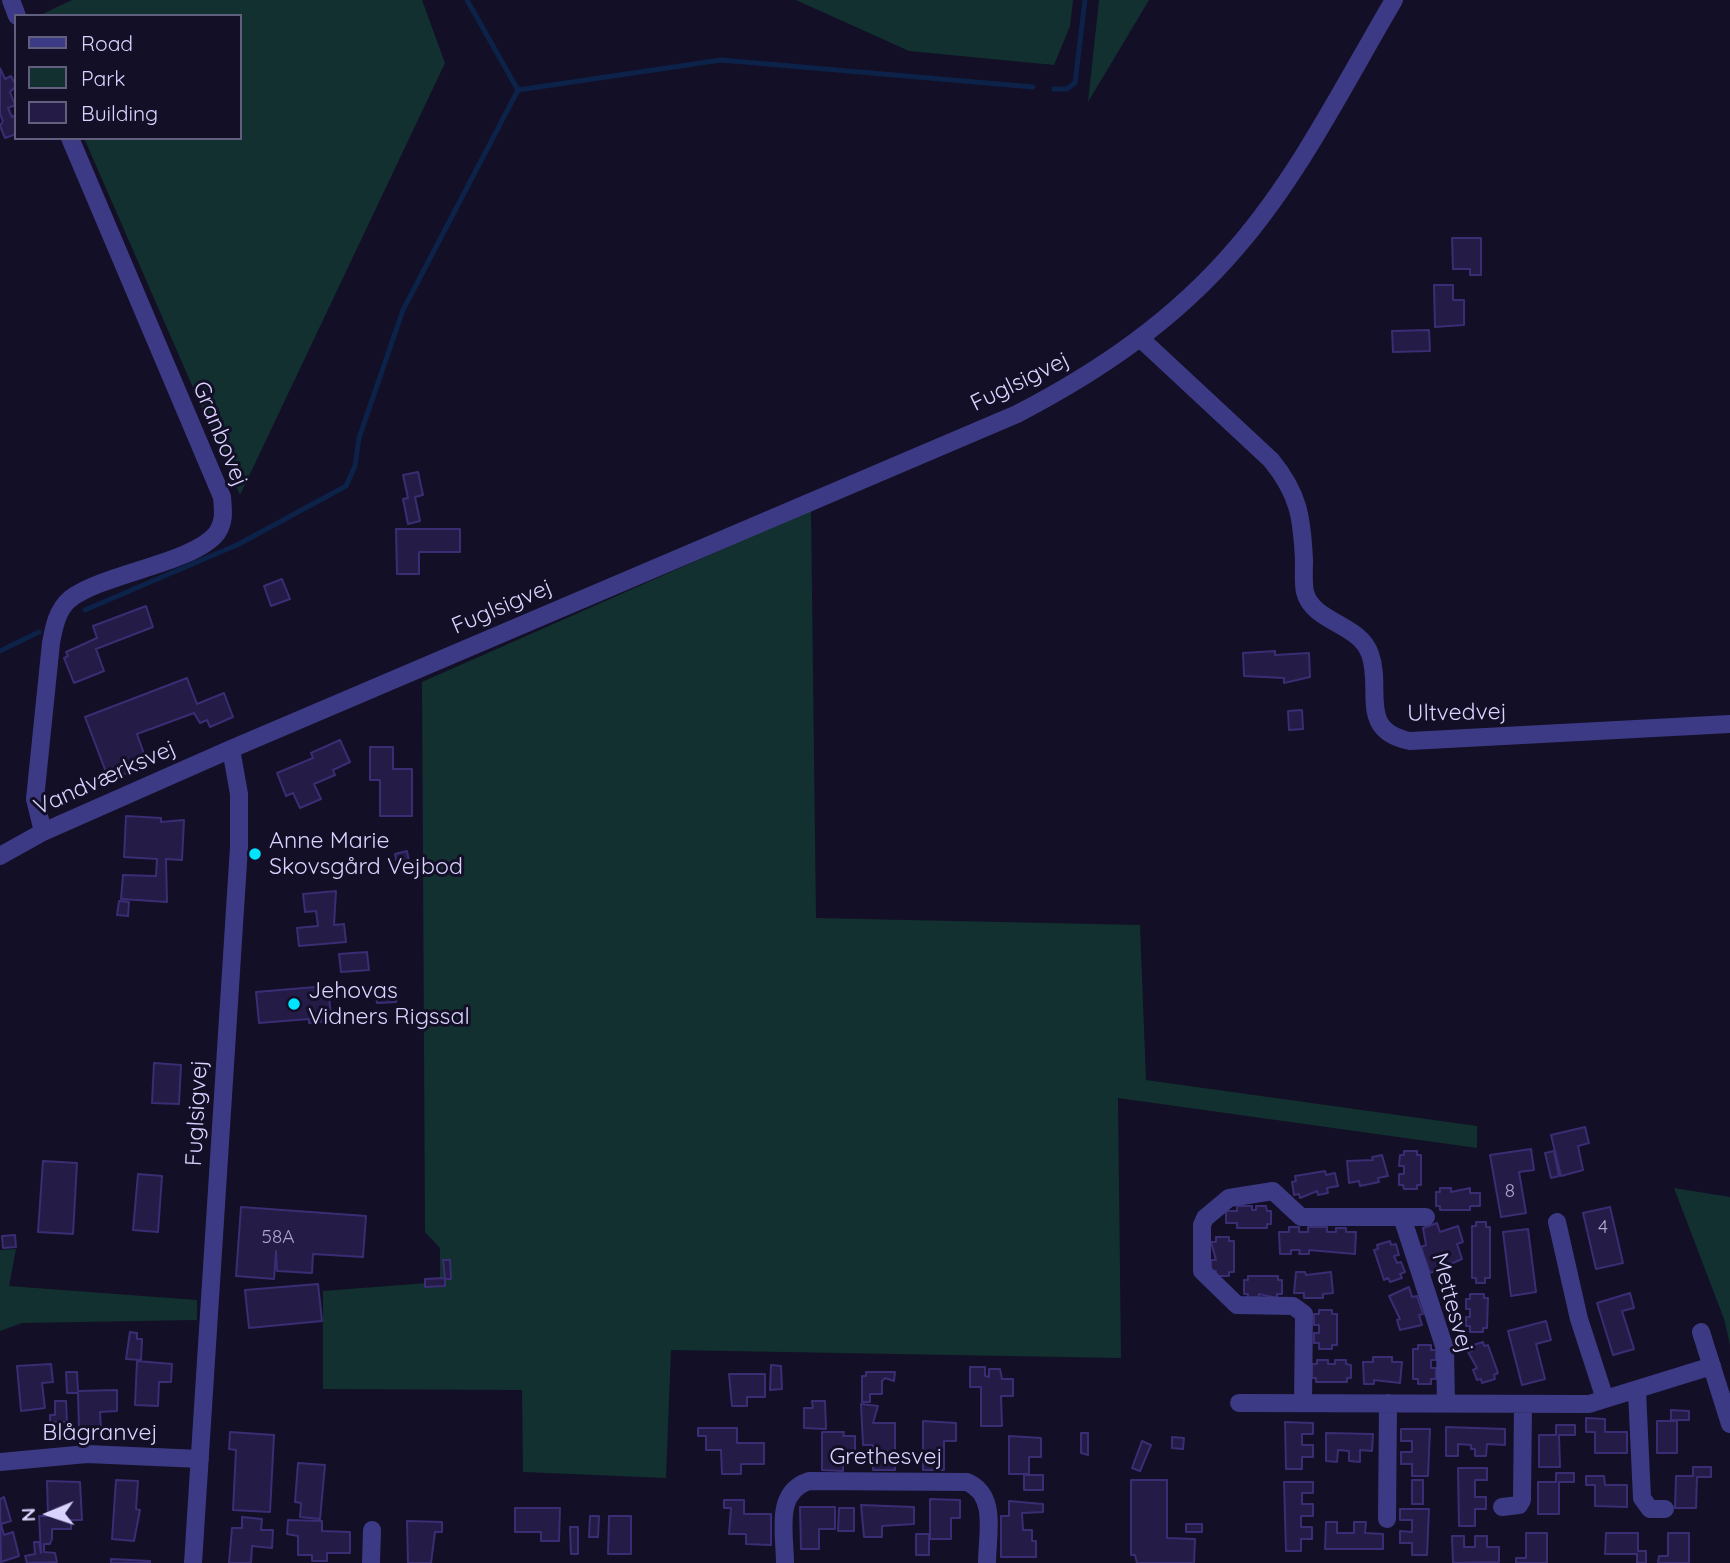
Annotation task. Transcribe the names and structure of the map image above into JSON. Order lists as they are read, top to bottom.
{
  "streets": {
    "street": [
      "Fuglsigvej",
      "Granbovej",
      "Ultvedvej",
      "Vandværksvej",
      "Mettesvej",
      "Blågranvej",
      "Grethesvej"
    ]
  },
  "crossings": [
    ["Fuglsigvej", "Ultvedvej"],
    ["Fuglsigvej", "Vandværksvej"],
    ["Fuglsigvej", "Blågranvej"],
    ["Granbovej", "Vandværksvej"]
  ],
  "places": ["Anne Marie Skovsgård Vejbod", "Jehovas Vidners Rigssal"],
  "house_numbers": ["8", "4", "58A"],
  "legend": ["Road", "Park", "Building"],
  "north": "left"
}
